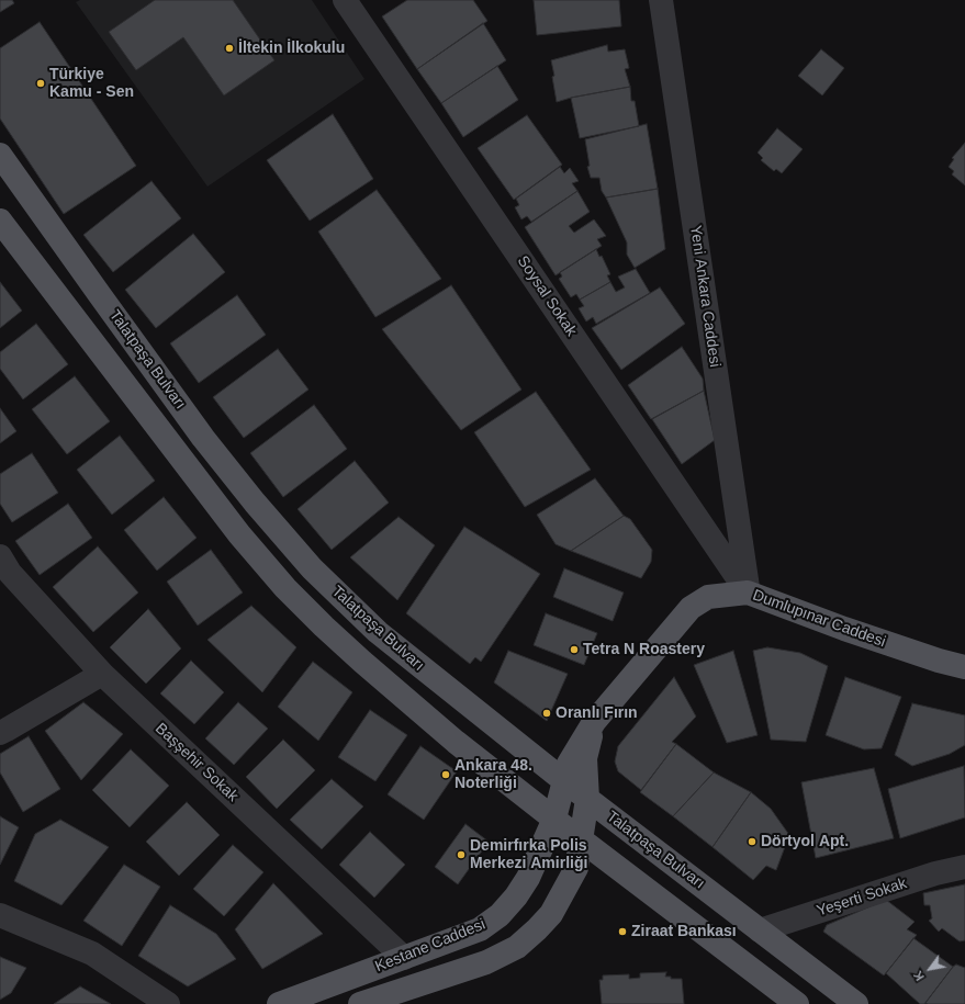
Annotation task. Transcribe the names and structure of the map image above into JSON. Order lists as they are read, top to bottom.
{
  "streets": {
    "main road": ["Talatpaşa Bulvarı", "Dumlupınar Caddesi", "Kestane Caddesi"],
    "street": [
      "Soysal Sokak",
      "Yeni Ankara Caddesi",
      "Başşehir Sokak",
      "Yeşerti Sokak"
    ]
  },
  "crossings": [
    ["Soysal Sokak", "Yeni Ankara Caddesi"],
    ["Soysal Sokak", "Dumlupınar Caddesi"],
    ["Yeni Ankara Caddesi", "Dumlupınar Caddesi"],
    ["Talatpaşa Bulvarı", "Dumlupınar Caddesi"],
    ["Talatpaşa Bulvarı", "Yeşerti Sokak"],
    ["Talatpaşa Bulvarı", "Kestane Caddesi"],
    ["Dumlupınar Caddesi", "Kestane Caddesi"],
    ["Başşehir Sokak", "Kestane Caddesi"]
  ],
  "places": [
    "İltekin İlkokulu",
    "Türkiye Kamu - Sen",
    "Tetra N Roastery",
    "Oranlı Fırın",
    "Ankara 48. Noterliği",
    "Dörtyol Apt.",
    "Demirfırka Polis Merkezi Amirliği",
    "Ziraat Bankası"
  ],
  "north": "bottom left"
}
